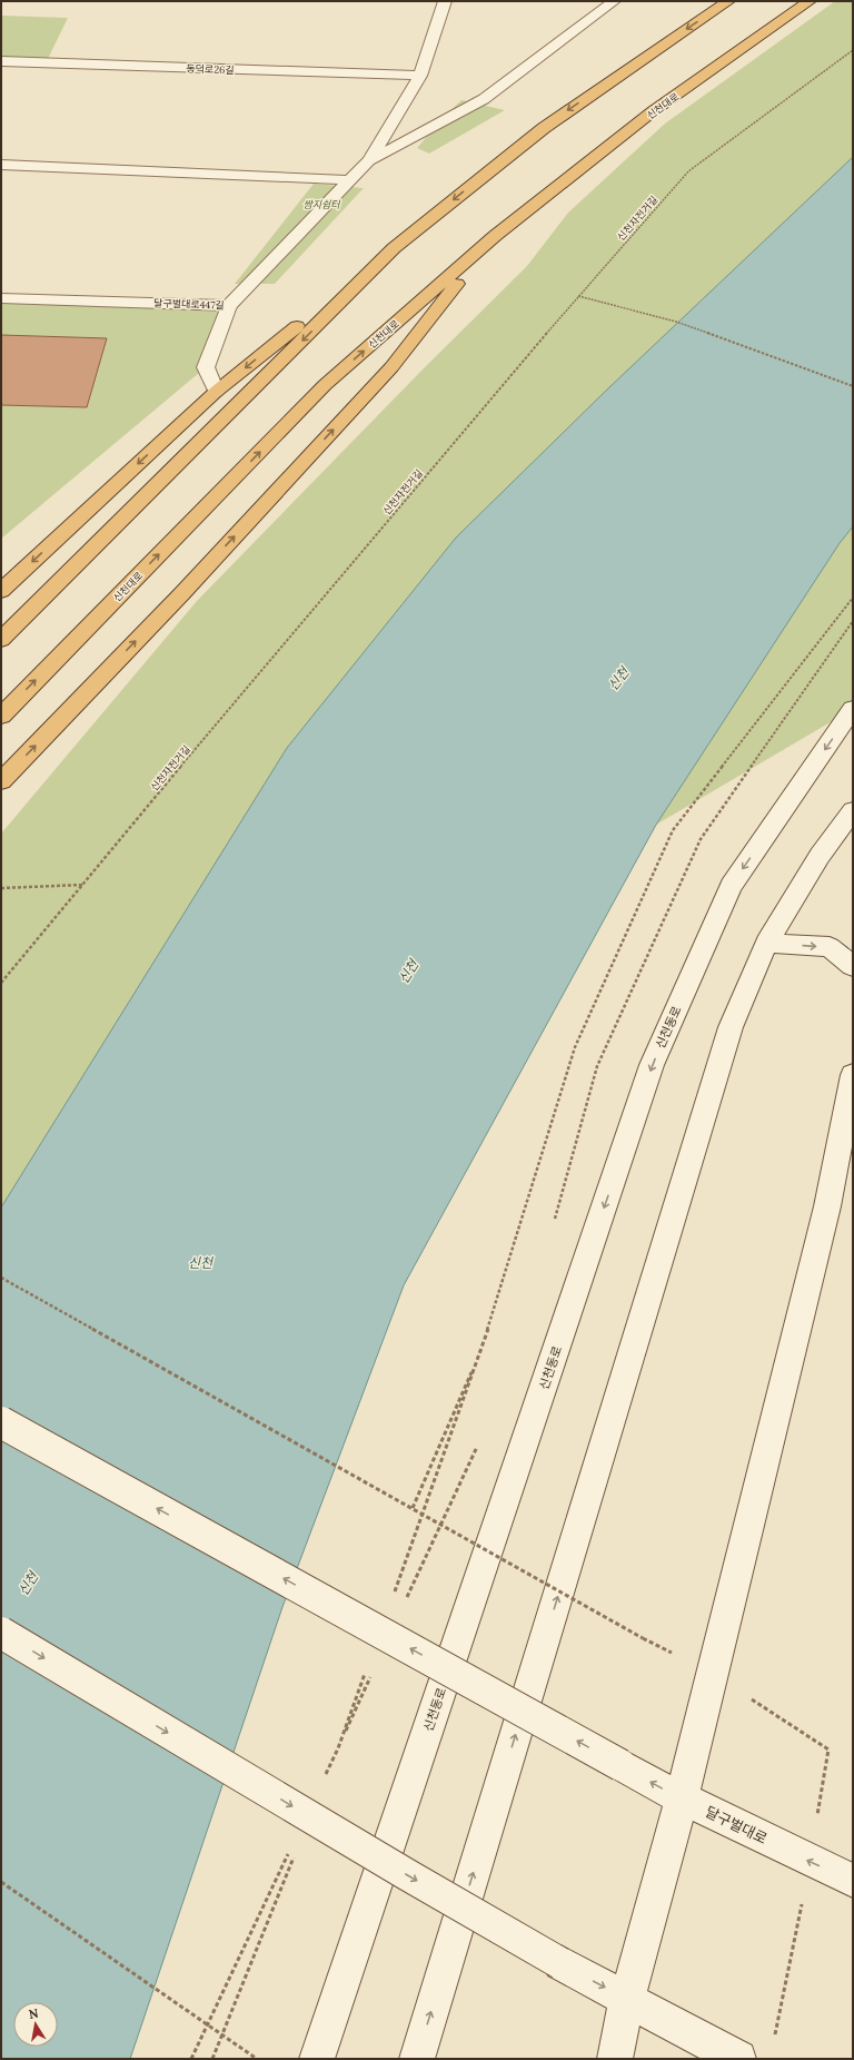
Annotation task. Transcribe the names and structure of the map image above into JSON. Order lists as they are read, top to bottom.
{
  "streets": {
    "highway": ["신천대로"],
    "main road": [
      "동덕로26길",
      "달구벌대로447길",
      "신천동로",
      "달구벌대로"
    ],
    "path": ["신천자전거길"]
  },
  "crossings": [
    ["동덕로26길", "달구벌대로447길"]
  ],
  "water": ["신천"],
  "parks": ["쌈지쉼터"],
  "north": "top"
}
